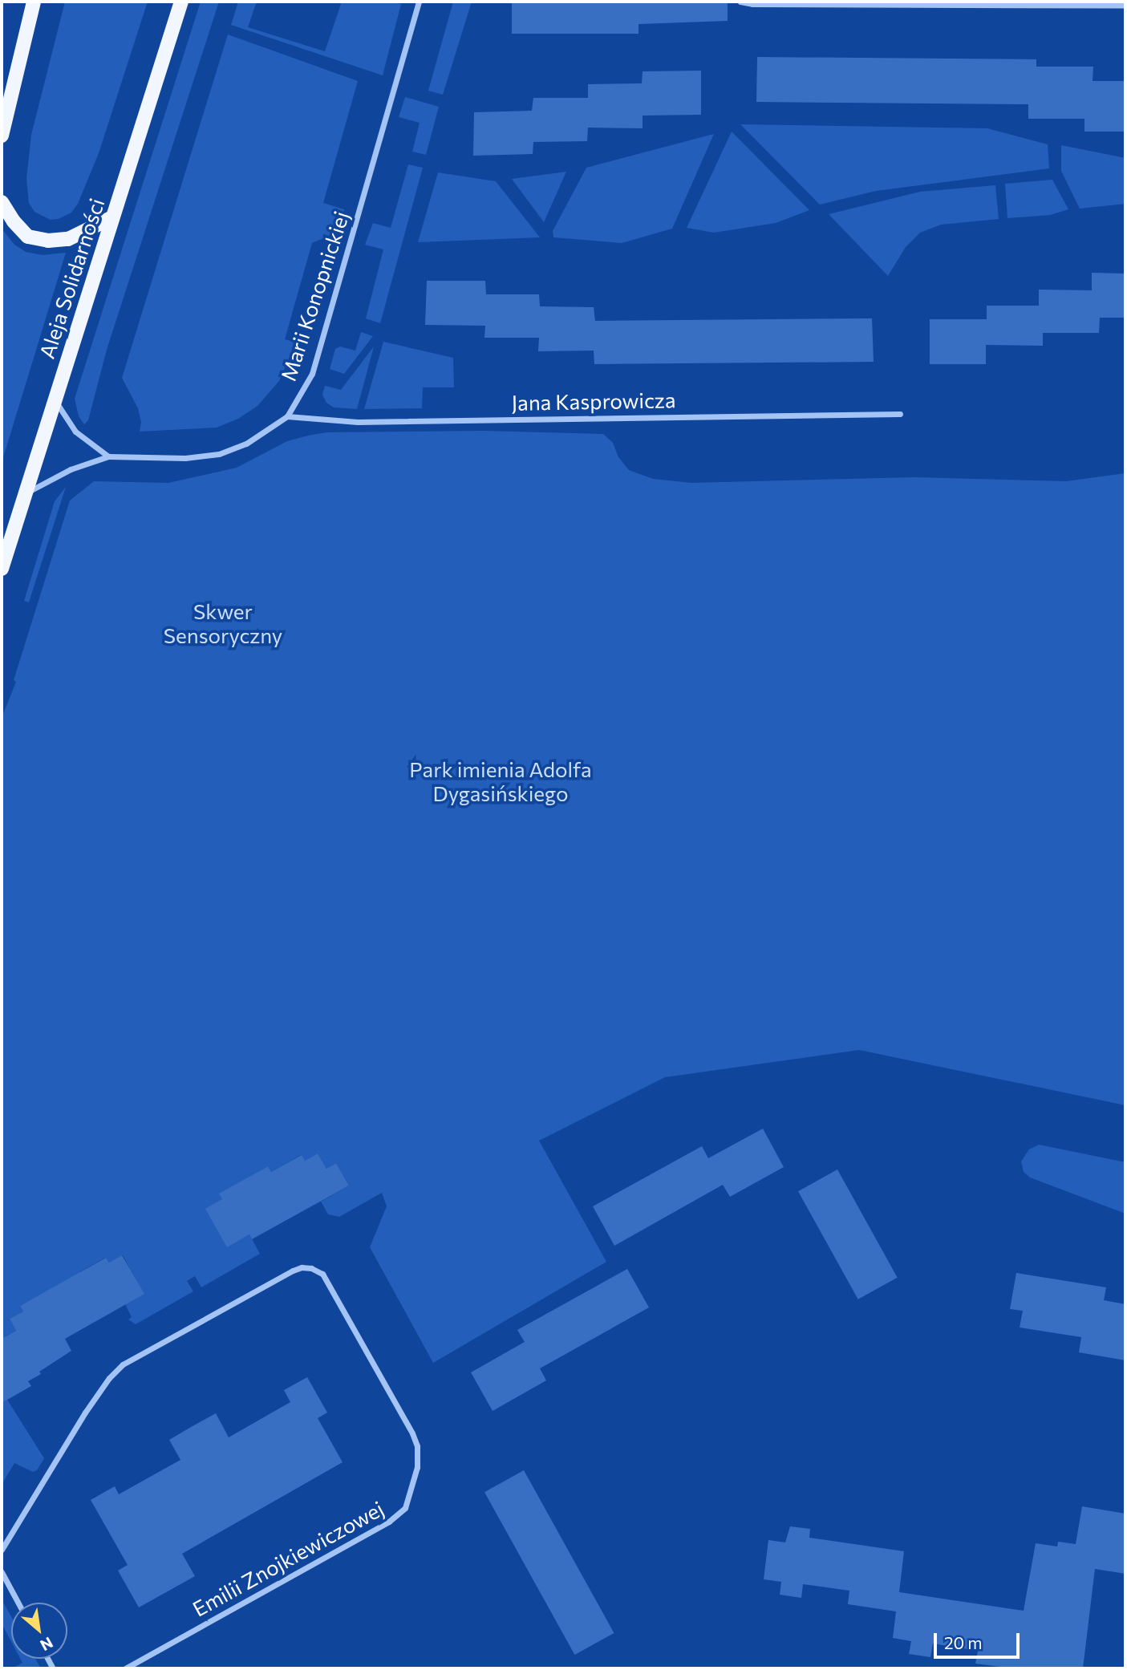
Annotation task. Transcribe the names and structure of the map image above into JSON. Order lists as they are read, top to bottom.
{
  "streets": {
    "main road": ["Aleja Solidarności"],
    "street": ["Marii Konopnickiej", "Jana Kasprowicza", "Emilii Znojkiewiczowej"]
  },
  "crossings": [
    ["Aleja Solidarności", "Marii Konopnickiej"],
    ["Marii Konopnickiej", "Jana Kasprowicza"]
  ],
  "parks": ["Skwer Sensoryczny", "Park imienia Adolfa Dygasińskiego"],
  "scale_bar": "20 m",
  "north": "bottom right"
}
